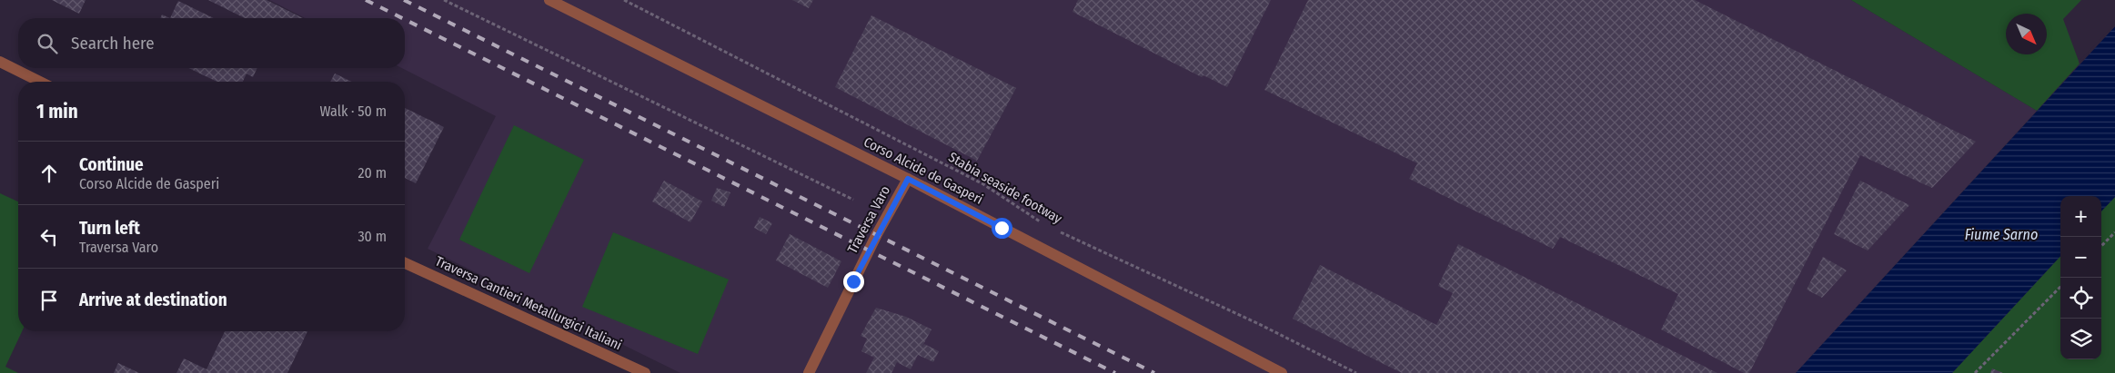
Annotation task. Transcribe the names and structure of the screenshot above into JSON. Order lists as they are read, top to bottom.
{
  "streets": {
    "street": ["Corso Alcide de Gasperi", "Traversa Varo", "Traversa Cantieri Metallurgici Italiani"],
    "path": ["Stabia seaside footway"]
  },
  "crossings": [
    ["Corso Alcide de Gasperi", "Traversa Varo"]
  ],
  "water": ["Fiume Sarno"],
  "north": "bottom right",
  "page": {
    "search": "Search here",
    "heading": ["1 min", "Walk · 50 m"],
    "list": [
      ["Continue", "Corso Alcide de Gasperi", "20 m"],
      ["Turn left", "Traversa Varo", "30 m"],
      "Arrive at destination"
    ],
    "map_buttons": ["+", "−"]
  }
}
